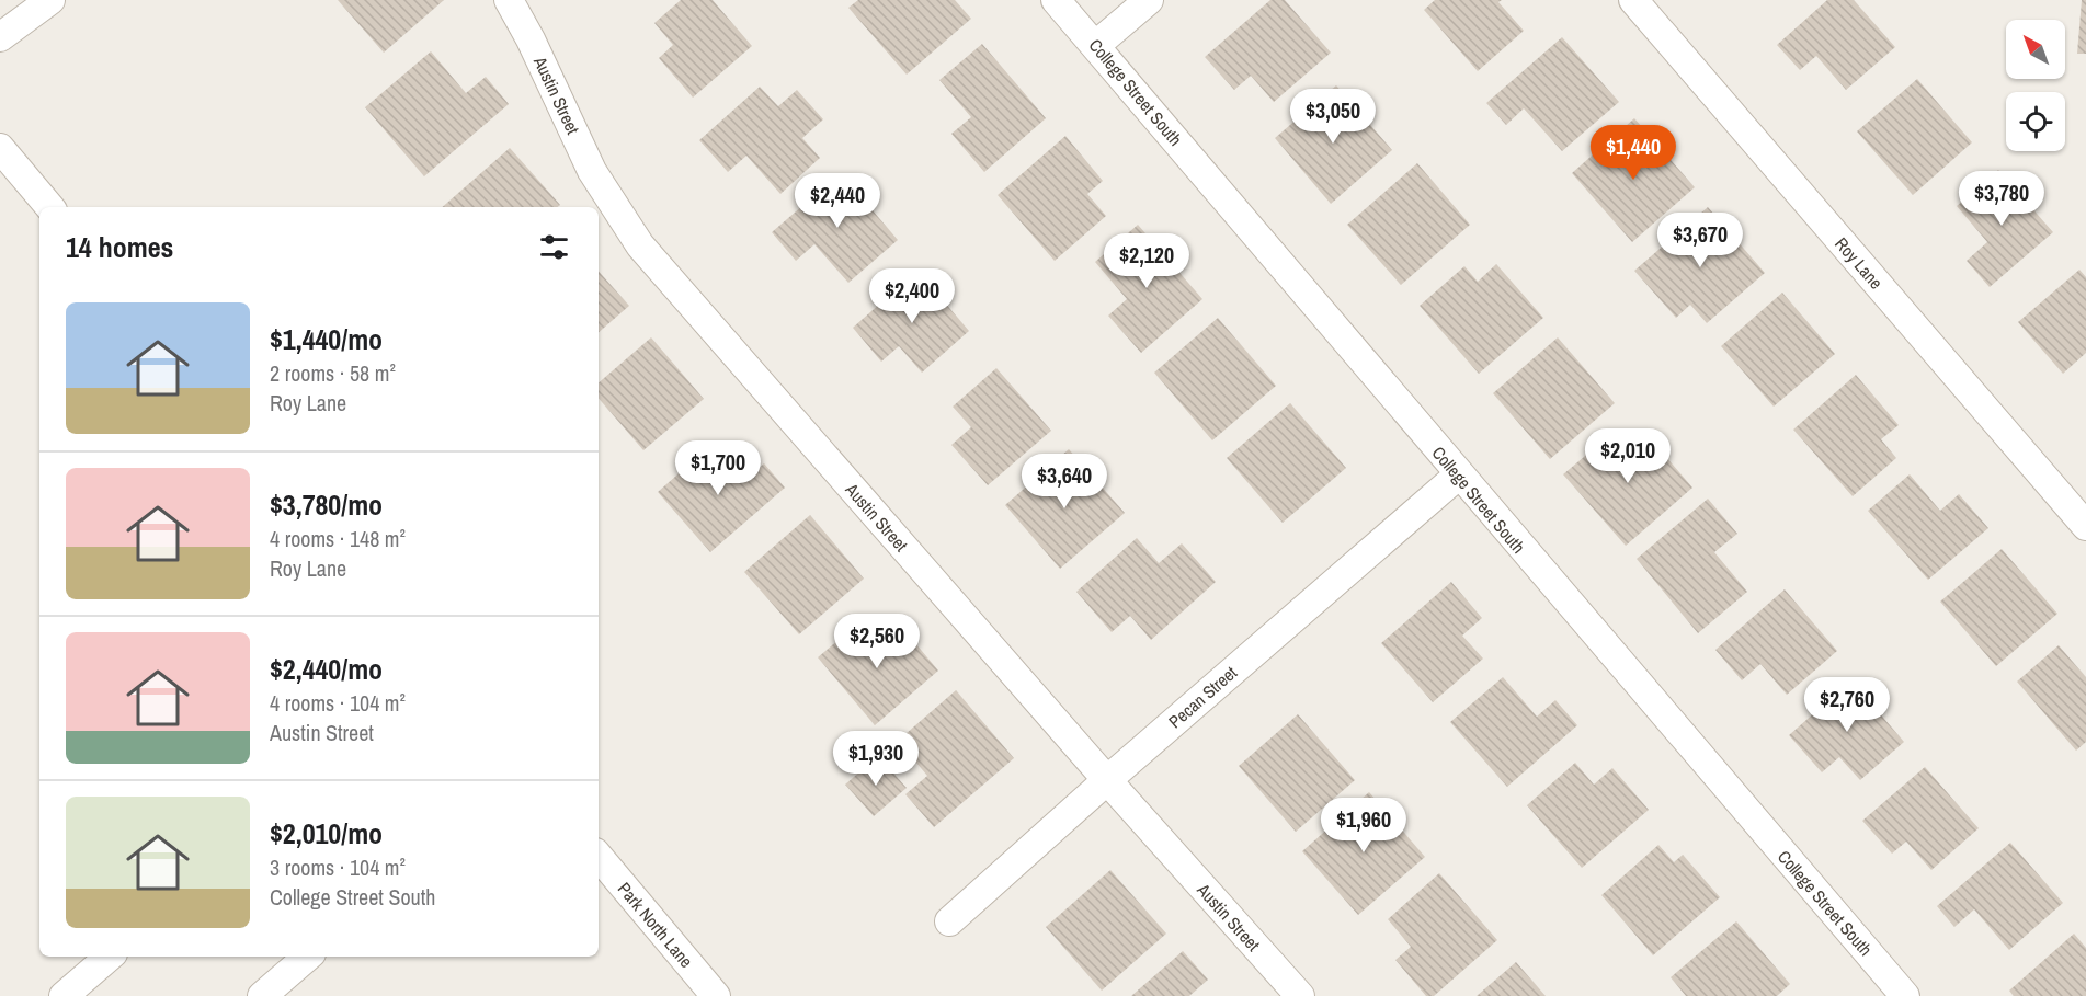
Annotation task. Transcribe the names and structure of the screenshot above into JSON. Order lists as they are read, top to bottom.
{
  "streets": {
    "street": [
      "College Street South",
      "Austin Street",
      "Roy Lane",
      "Pecan Street",
      "Park North Lane"
    ]
  },
  "crossings": [
    ["College Street South", "Pecan Street"],
    ["Austin Street", "Pecan Street"]
  ],
  "north": "top left",
  "page": {
    "price": [
      "$3,050",
      "$1,440",
      "$3,780",
      "$2,440",
      "$3,670",
      "$2,120",
      "$2,400",
      "$2,010",
      "$1,700",
      "$3,640",
      "$2,560",
      "$2,760",
      "$1,930",
      "$1,960"
    ],
    "heading": "14 homes",
    "list": [
      {
        "name": "$1,440/mo",
        "note": "2 rooms · 58 m² · Roy Lane"
      },
      {
        "name": "$3,780/mo",
        "note": "4 rooms · 148 m² · Roy Lane"
      },
      {
        "name": "$2,440/mo",
        "note": "4 rooms · 104 m² · Austin Street"
      },
      {
        "name": "$2,010/mo",
        "note": "3 rooms · 104 m² · College Street South"
      }
    ]
  }
}
